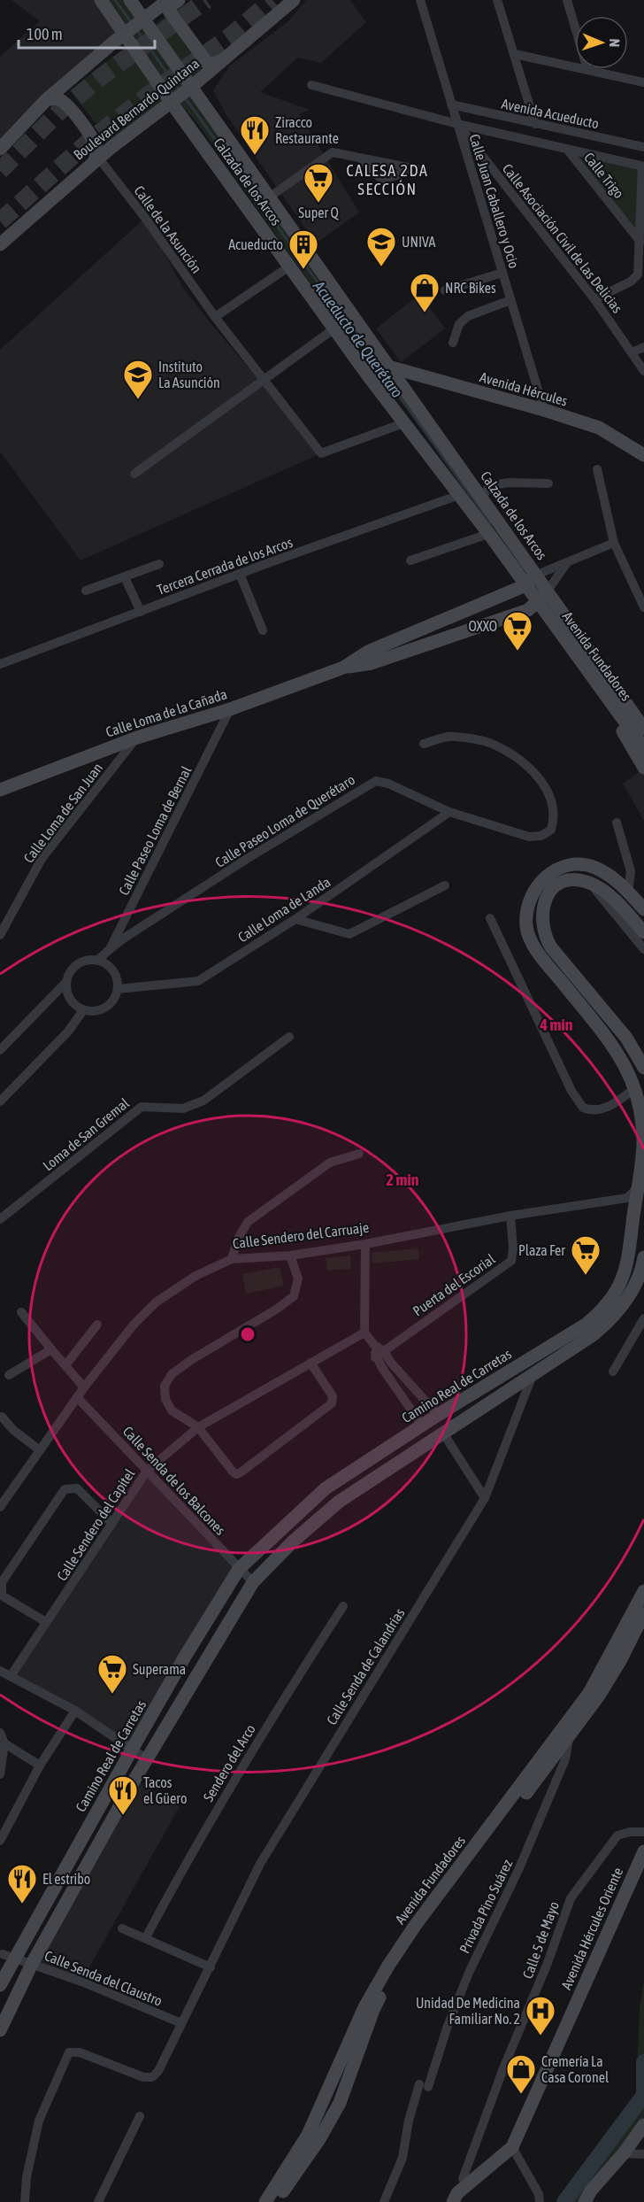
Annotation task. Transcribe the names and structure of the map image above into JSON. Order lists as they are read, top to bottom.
{
  "streets": {
    "main road": [
      "Boulevard Bernardo Quintana",
      "Calzada de los Arcos",
      "Avenida Hércules",
      "Avenida Fundadores",
      "Calle Loma de la Cañada",
      "Camino Real de Carretas",
      "Avenida Hércules Oriente"
    ],
    "street": [
      "Avenida Acueducto",
      "Calle Trigo",
      "Calle Juan Caballero y Ocio",
      "Calle de la Asunción",
      "Calle Asociación Civil de las Delicias",
      "Tercera Cerrada de los Arcos",
      "Calle Loma de San Juan",
      "Calle Paseo Loma de Querétaro",
      "Calle Paseo Loma de Bernal",
      "Calle Loma de Landa",
      "Loma de San Gremal",
      "Calle Sendero del Carruaje",
      "Puerta del Escorial",
      "Calle Senda de los Balcones",
      "Calle Sendero del Capitel",
      "Calle Senda de Calandrias",
      "Sendero del Arco",
      "Privada Pino Suárez",
      "Calle 5 de Mayo",
      "Calle Senda del Claustro"
    ]
  },
  "crossings": [
    ["Boulevard Bernardo Quintana", "Calzada de los Arcos"],
    ["Boulevard Bernardo Quintana", "Calle de la Asunción"],
    ["Avenida Acueducto", "Calle Juan Caballero y Ocio"],
    ["Calle Trigo", "Calle Asociación Civil de las Delicias"],
    ["Calzada de los Arcos", "Calle de la Asunción"],
    ["Calzada de los Arcos", "Avenida Hércules"],
    ["Calzada de los Arcos", "Tercera Cerrada de los Arcos"],
    ["Calzada de los Arcos", "Avenida Fundadores"],
    ["Calzada de los Arcos", "Calle Loma de la Cañada"],
    ["Calle Juan Caballero y Ocio", "Calle Asociación Civil de las Delicias"],
    ["Calle Juan Caballero y Ocio", "Avenida Hércules"],
    ["Avenida Fundadores", "Calle Loma de la Cañada"],
    ["Avenida Fundadores", "Privada Pino Suárez"],
    ["Calle Loma de la Cañada", "Calle Loma de San Juan"],
    ["Calle Loma de la Cañada", "Calle Paseo Loma de Bernal"],
    ["Calle Paseo Loma de Querétaro", "Calle Paseo Loma de Bernal"],
    ["Calle Paseo Loma de Querétaro", "Calle Loma de Landa"],
    ["Calle Paseo Loma de Bernal", "Calle Loma de Landa"],
    ["Calle Sendero del Carruaje", "Puerta del Escorial"],
    ["Calle Sendero del Carruaje", "Camino Real de Carretas"],
    ["Calle Sendero del Carruaje", "Calle Senda de los Balcones"],
    ["Camino Real de Carretas", "Calle Senda de los Balcones"],
    ["Camino Real de Carretas", "Calle Senda del Claustro"],
    ["Calle Senda de los Balcones", "Calle Sendero del Capitel"],
    ["Calle Senda de Calandrias", "Calle Senda del Claustro"]
  ],
  "districts": ["CALESA 2DA SECCIÓN"],
  "water": ["Acueducto de Querétaro"],
  "places": {
    "restaurant": ["Ziracco Restaurante", "Tacos el Güero", "El estribo"],
    "supermarket": [
      "Super Q",
      "OXXO",
      "Plaza Fer",
      "Superama"
    ],
    "school or university": ["UNIVA", "Instituto La Asunción"],
    "building": ["Acueducto"],
    "shop": ["NRC Bikes", "Cremería La Casa Coronel"],
    "hospital": ["Unidad De Medicina Familiar No. 2"]
  },
  "scale_bar": "100 m",
  "north": "right",
  "rings": ["4 min", "2 min"]
}
